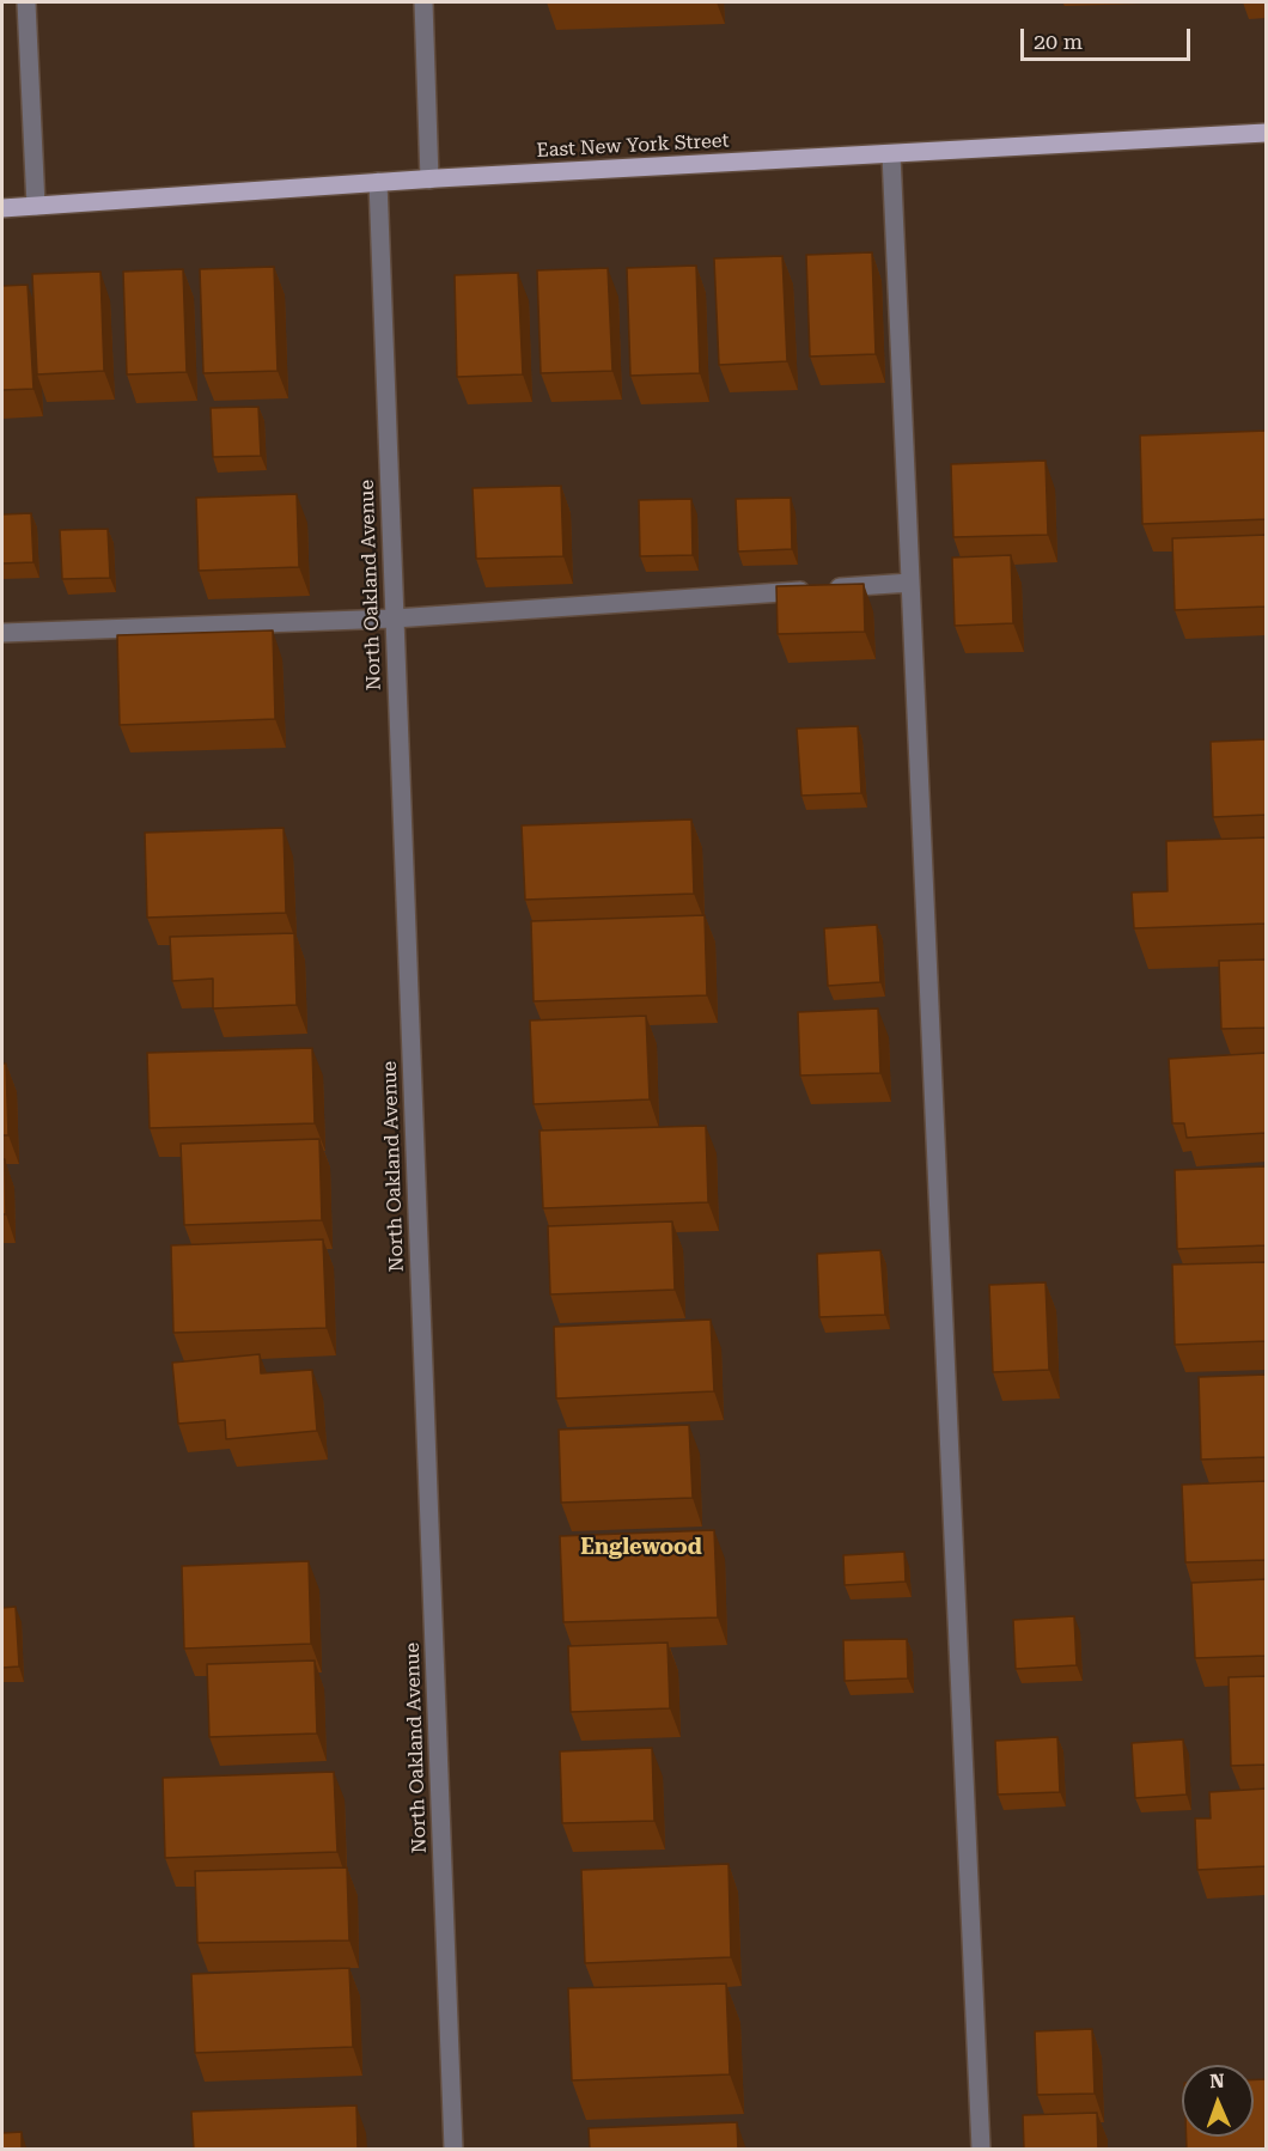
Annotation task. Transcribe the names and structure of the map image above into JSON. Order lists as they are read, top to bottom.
{
  "streets": {
    "main road": ["East New York Street"],
    "street": ["North Oakland Avenue"]
  },
  "crossings": [
    ["East New York Street", "North Oakland Avenue"]
  ],
  "districts": ["Englewood"],
  "scale_bar": "20 m",
  "north": "top"
}
